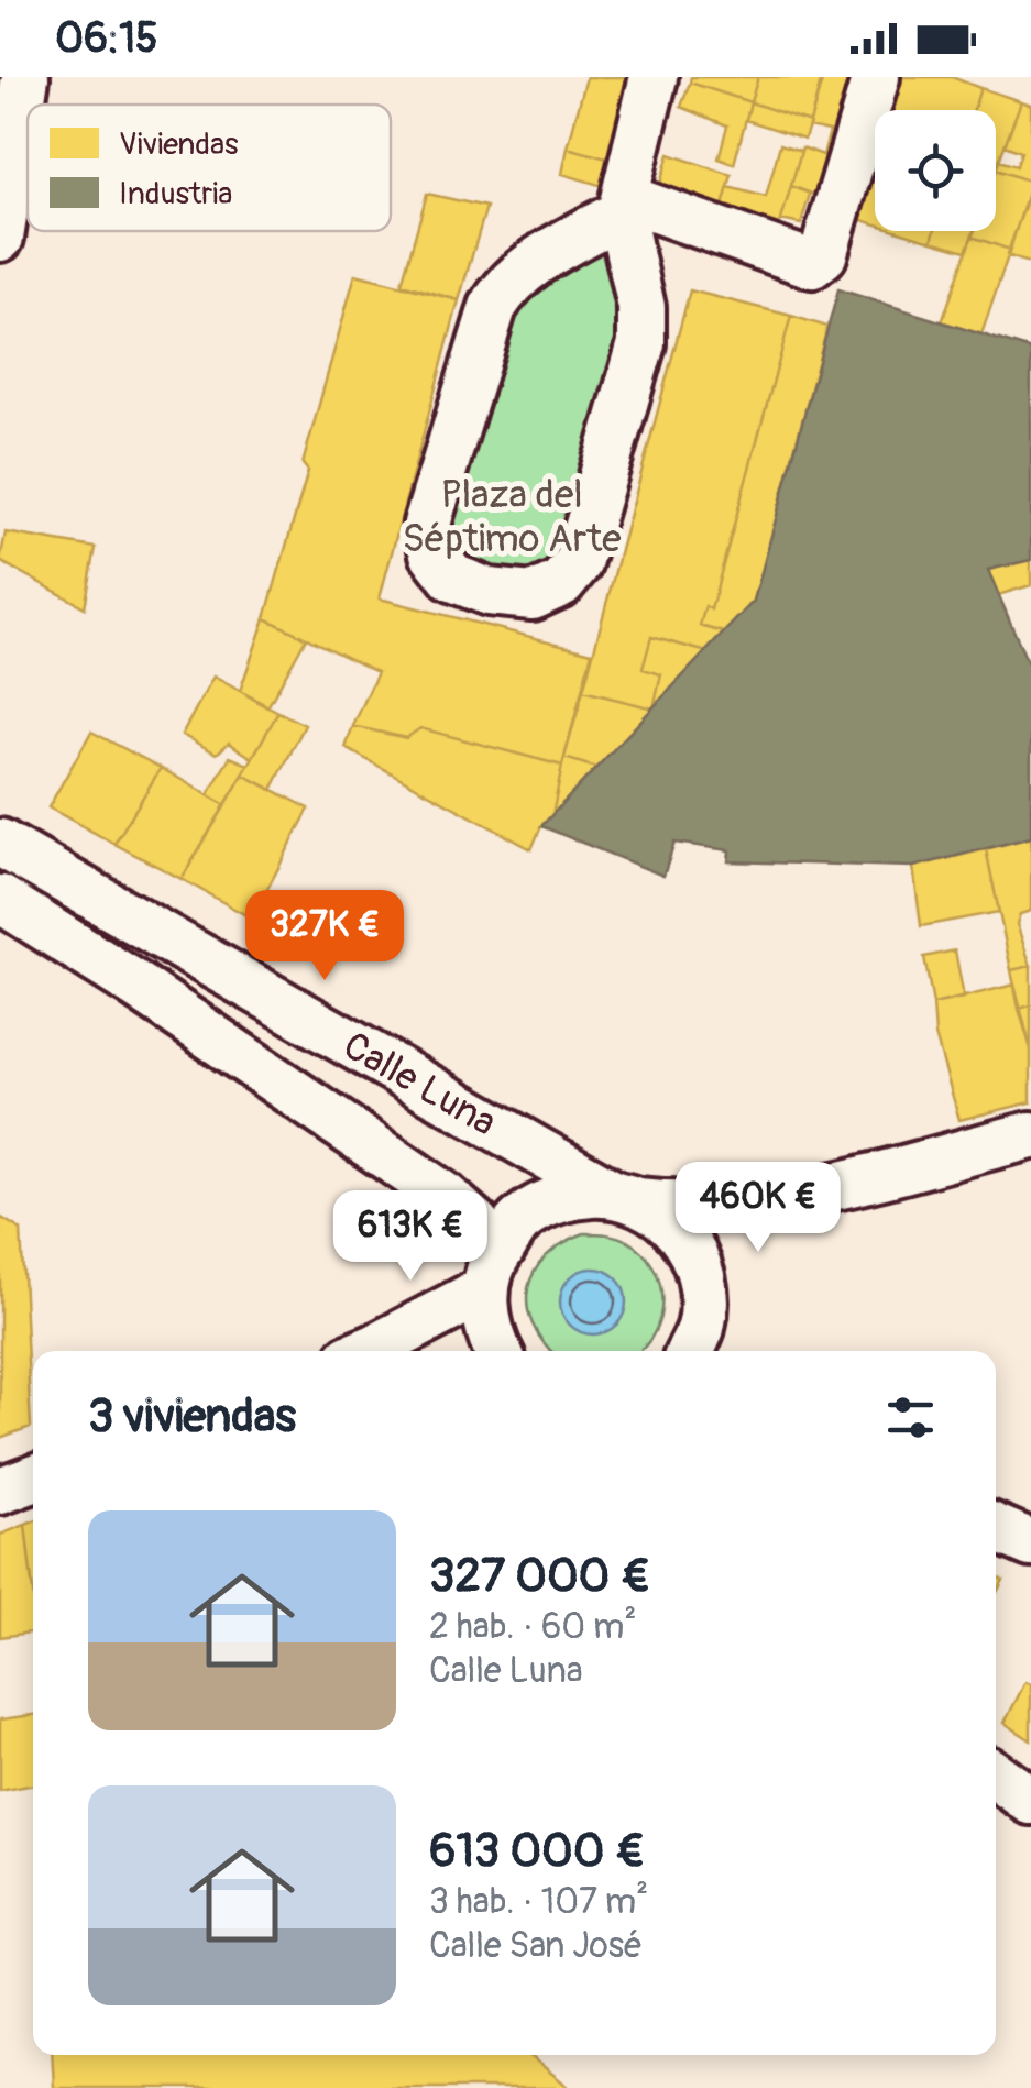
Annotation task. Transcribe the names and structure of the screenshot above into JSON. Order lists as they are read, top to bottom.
{
  "streets": {
    "street": ["Calle Luna"]
  },
  "parks": ["Plaza del Séptimo Arte"],
  "legend": ["Viviendas", "Industria"],
  "page": {
    "status": "06:15",
    "price": ["327K €", "460K €", "613K €"],
    "heading": "3 viviendas",
    "list": [
      {
        "name": "327 000 €",
        "note": "2 hab. · 60 m² · Calle Luna"
      },
      {
        "name": "613 000 €",
        "note": "3 hab. · 107 m² · Calle San José"
      }
    ]
  }
}
